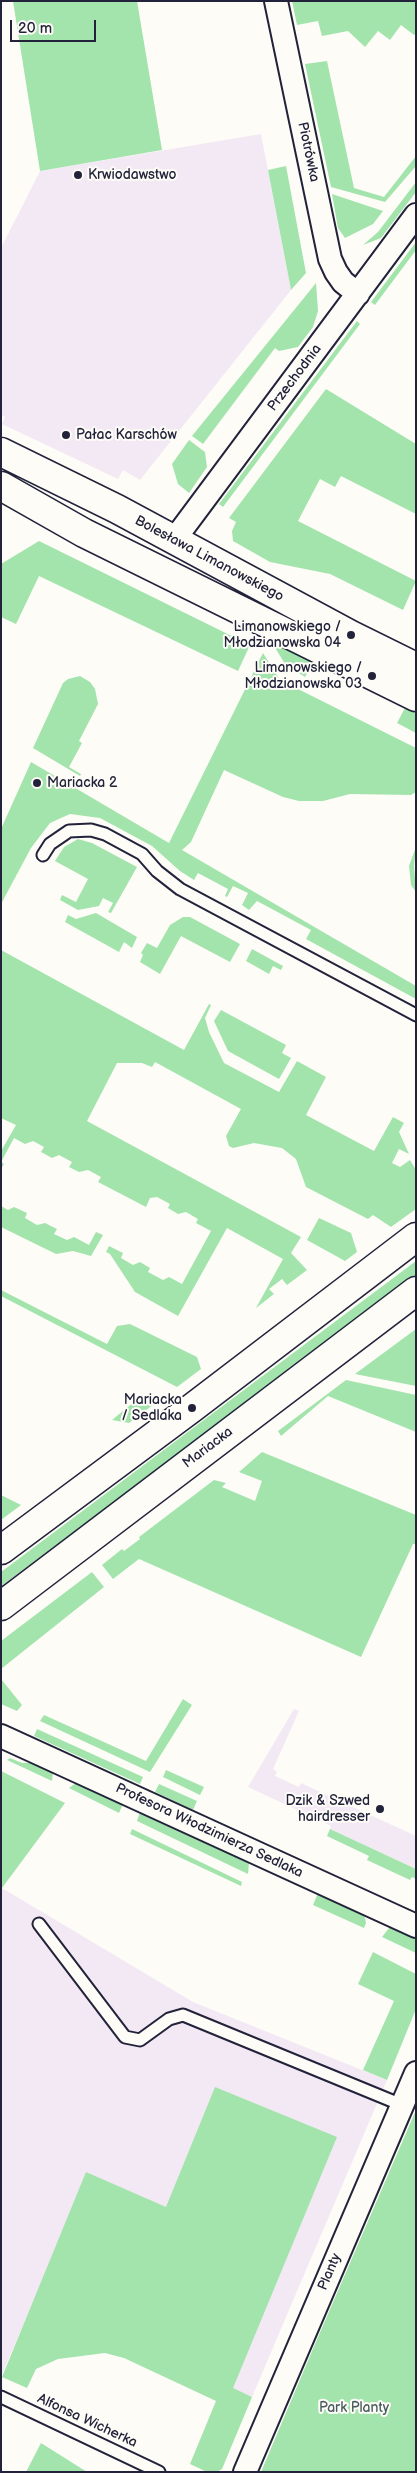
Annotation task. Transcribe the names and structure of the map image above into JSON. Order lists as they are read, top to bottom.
{
  "streets": {
    "main road": ["Bolesława Limanowskiego", "Mariacka"],
    "street": [
      "Piotrówka",
      "Przechodnia",
      "Profesora Włodzimierza Sedlaka",
      "Planty"
    ],
    "lane": ["Alfonsa Wicherka"]
  },
  "crossings": [
    ["Piotrówka", "Przechodnia"],
    ["Przechodnia", "Bolesława Limanowskiego"]
  ],
  "parks": ["Park Planty"],
  "places": [
    "Krwiodawstwo",
    "Pałac Karschów",
    "Limanowskiego / Młodzianowska 04",
    "Limanowskiego / Młodzianowska 03",
    "Mariacka 2",
    "Mariacka / Sedlaka",
    "Dzik & Szwed hairdresser"
  ],
  "scale_bar": "20 m"
}
